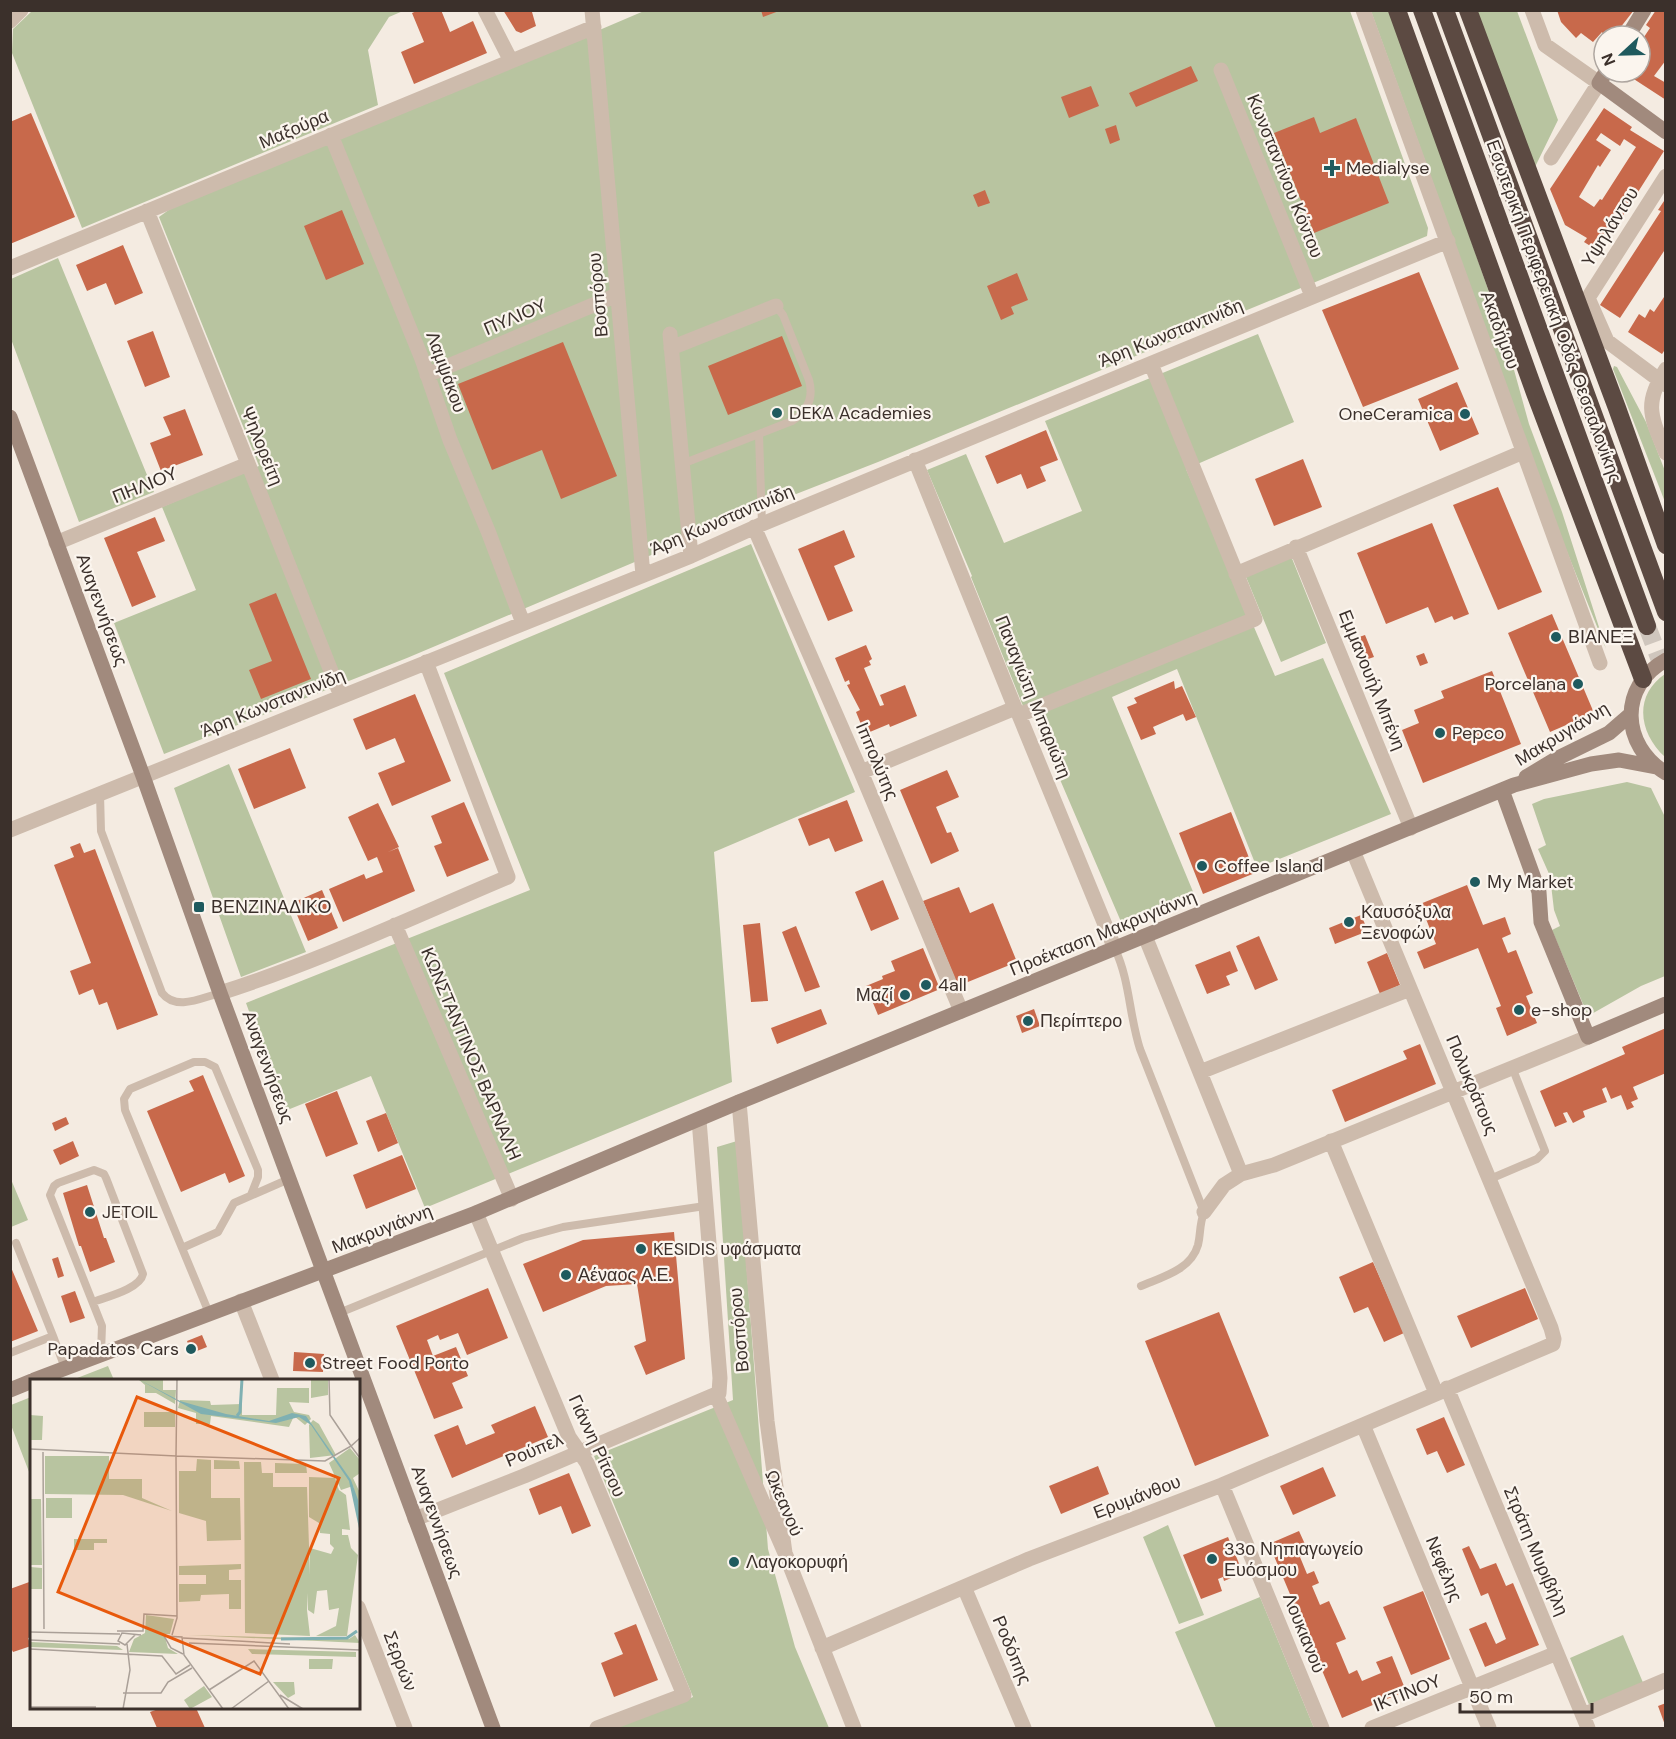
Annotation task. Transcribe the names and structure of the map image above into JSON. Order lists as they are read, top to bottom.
{
  "streets": {
    "highway": ["Εσωτερική Περιφερειακή Οδός Θεσσαλονίκης"],
    "main road": ["Αναγεννήσεως", "Μακρυγιάννη", "Προέκταση Μακρυγιάννη"],
    "street": [
      "Μαξούρα",
      "Κωνσταντίνου Κόντου",
      "Υψηλάντου",
      "Βοσπόρου",
      "ΠΥΛΙΟΥ",
      "Ακαδήμου",
      "Άρη Κωνσταντινίδη",
      "Λαμψάκου",
      "Ψηλορείτη",
      "ΠΗΛΙΟΥ",
      "Εμμανουήλ Μπένη",
      "Παναγιώτη Μπαριώτη",
      "Ιππολύτης",
      "ΚΩΝΣΤΑΝΤΙΝΟΣ ΒΑΡΝΑΛΗ",
      "Πολυκράτους",
      "Γιάννη Ρίτσου",
      "Ρούπελ",
      "Ερυμάνθου",
      "Ωκεανού",
      "Στράτη Μυριβήλη",
      "Νεφέλης",
      "Λουκιανού",
      "Ροδόπης",
      "Σερρών",
      "ΙΚΤΙΝΟΥ"
    ]
  },
  "crossings": [
    ["Μαξούρα", "Βοσπόρου"],
    ["Μαξούρα", "Λαμψάκου"],
    ["Μαξούρα", "Ψηλορείτη"],
    ["Κωνσταντίνου Κόντου", "Άρη Κωνσταντινίδη"],
    ["Βοσπόρου", "ΠΥΛΙΟΥ"],
    ["Βοσπόρου", "Άρη Κωνσταντινίδη"],
    ["Βοσπόρου", "Μακρυγιάννη"],
    ["Βοσπόρου", "Προέκταση Μακρυγιάννη"],
    ["Βοσπόρου", "Ρούπελ"],
    ["Βοσπόρου", "Ωκεανού"],
    ["ΠΥΛΙΟΥ", "Λαμψάκου"],
    ["Ακαδήμου", "Άρη Κωνσταντινίδη"],
    ["Άρη Κωνσταντινίδη", "Λαμψάκου"],
    ["Άρη Κωνσταντινίδη", "Ψηλορείτη"],
    ["Άρη Κωνσταντινίδη", "Αναγεννήσεως"],
    ["Άρη Κωνσταντινίδη", "Παναγιώτη Μπαριώτη"],
    ["Άρη Κωνσταντινίδη", "Ιππολύτης"],
    ["Ψηλορείτη", "ΠΗΛΙΟΥ"],
    ["ΠΗΛΙΟΥ", "Αναγεννήσεως"],
    ["Αναγεννήσεως", "Μακρυγιάννη"],
    ["Αναγεννήσεως", "Ρούπελ"],
    ["Εμμανουήλ Μπένη", "Προέκταση Μακρυγιάννη"],
    ["Παναγιώτη Μπαριώτη", "Προέκταση Μακρυγιάννη"],
    ["Μακρυγιάννη", "Προέκταση Μακρυγιάννη"],
    ["Μακρυγιάννη", "ΚΩΝΣΤΑΝΤΙΝΟΣ ΒΑΡΝΑΛΗ"],
    ["Μακρυγιάννη", "Γιάννη Ρίτσου"],
    ["Ιππολύτης", "Προέκταση Μακρυγιάννη"],
    ["Προέκταση Μακρυγιάννη", "Πολυκράτους"],
    ["Πολυκράτους", "Ερυμάνθου"],
    ["Γιάννη Ρίτσου", "Ρούπελ"],
    ["Ρούπελ", "Ωκεανού"],
    ["Ερυμάνθου", "Ωκεανού"],
    ["Ερυμάνθου", "Στράτη Μυριβήλη"],
    ["Ερυμάνθου", "Νεφέλης"],
    ["Ερυμάνθου", "Λουκιανού"],
    ["Ερυμάνθου", "Ροδόπης"],
    ["Στράτη Μυριβήλη", "ΙΚΤΙΝΟΥ"],
    ["Νεφέλης", "ΙΚΤΙΝΟΥ"]
  ],
  "places": {
    "health": ["Medialyse"],
    "other": [
      "DEKA Academies",
      "OneCeramica",
      "ΒΙΑΝΕΞ",
      "Porcelana",
      "Pepco",
      "Coffee Island",
      "Μy Μarket",
      "Καυσόξυλα Ξενοφών",
      "4all",
      "Μαζί",
      "e-shop",
      "Περίπτερο",
      "JETOIL",
      "KESIDIS υφάσματα",
      "Αέναος Α.Ε.",
      "Papadatos Cars",
      "Street Food Porto",
      "33ο Νηπιαγωγείο Ευόσμου",
      "Λαγοκορυφή"
    ],
    "transit": ["ΒΕΝΖΙΝΑΔΙΚΟ"]
  },
  "scale_bar": "50 m",
  "north": "left"
}
